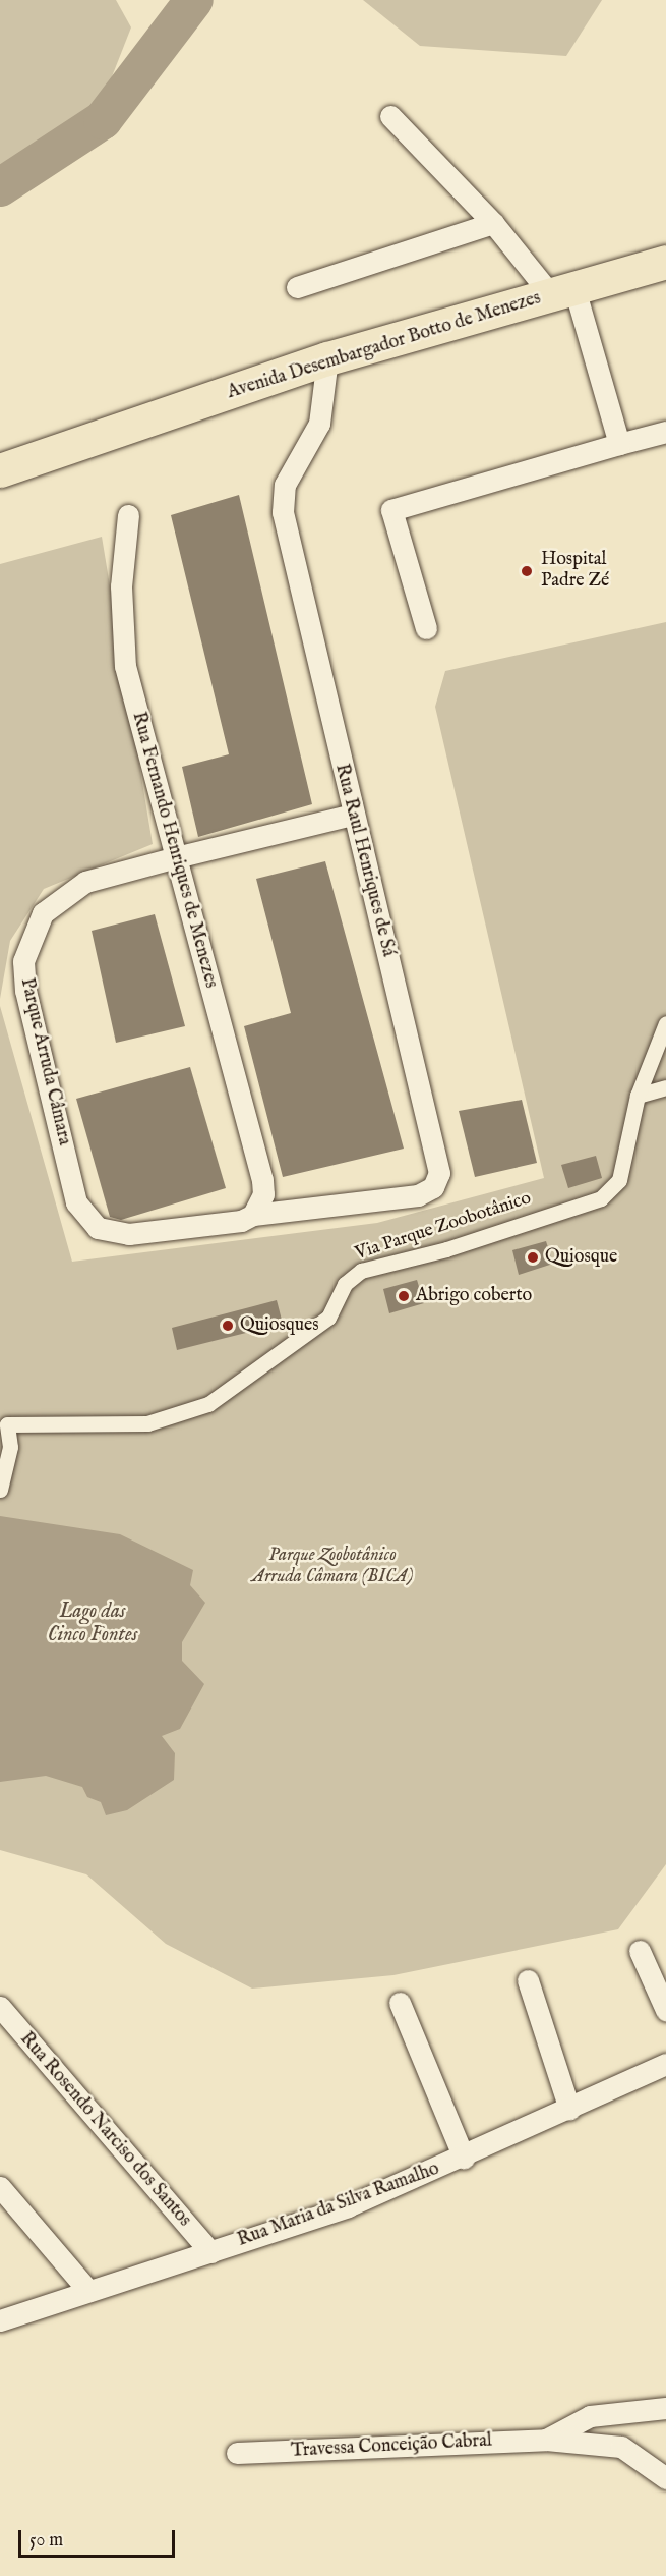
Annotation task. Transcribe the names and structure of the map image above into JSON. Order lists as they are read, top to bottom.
{
  "streets": {
    "main road": ["Avenida Desembargador Botto de Menezes"],
    "street": [
      "Rua Fernando Henriques de Menezes",
      "Rua Raul Henriques de Sá",
      "Parque Arruda Câmara",
      "Via Parque Zoobotânico",
      "Rua Rosendo Narciso dos Santos",
      "Rua Maria da Silva Ramalho",
      "Travessa Conceição Cabral"
    ]
  },
  "crossings": [
    ["Avenida Desembargador Botto de Menezes", "Rua Raul Henriques de Sá"],
    ["Rua Fernando Henriques de Menezes", "Rua Raul Henriques de Sá"],
    ["Rua Fernando Henriques de Menezes", "Parque Arruda Câmara"],
    ["Rua Raul Henriques de Sá", "Parque Arruda Câmara"],
    ["Rua Rosendo Narciso dos Santos", "Rua Maria da Silva Ramalho"]
  ],
  "water": ["Lago das Cinco Fontes"],
  "parks": ["Parque Zoobotânico Arruda Câmara (BICA)"],
  "places": [
    "Hospital Padre Zé",
    "Quiosque",
    "Abrigo coberto",
    "Quiosques"
  ],
  "scale_bar": "50 m"
}
